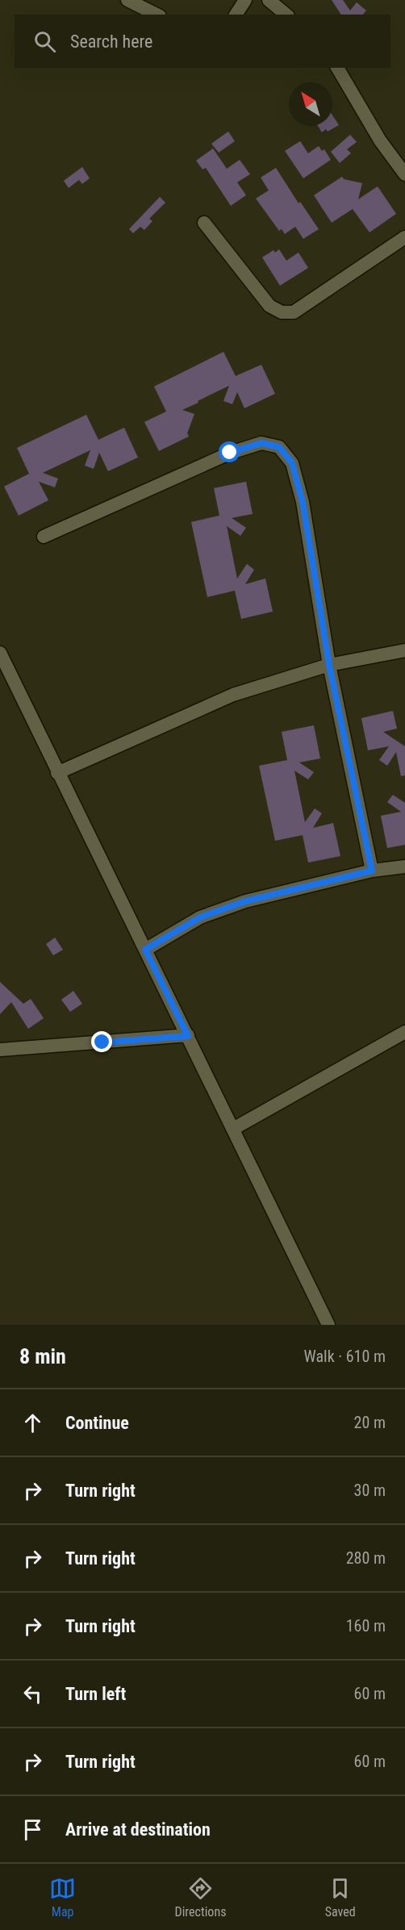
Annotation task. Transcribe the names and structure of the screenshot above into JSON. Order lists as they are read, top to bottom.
{
  "north": "top left",
  "page": {
    "search": "Search here",
    "heading": ["8 min", "Walk · 610 m"],
    "list": [
      ["Continue", "20 m"],
      ["Turn right", "30 m"],
      ["Turn right", "280 m"],
      ["Turn right", "160 m"],
      ["Turn left", "60 m"],
      ["Turn right", "60 m"],
      "Arrive at destination"
    ],
    "nav": ["Map", "Directions", "Saved"]
  }
}
